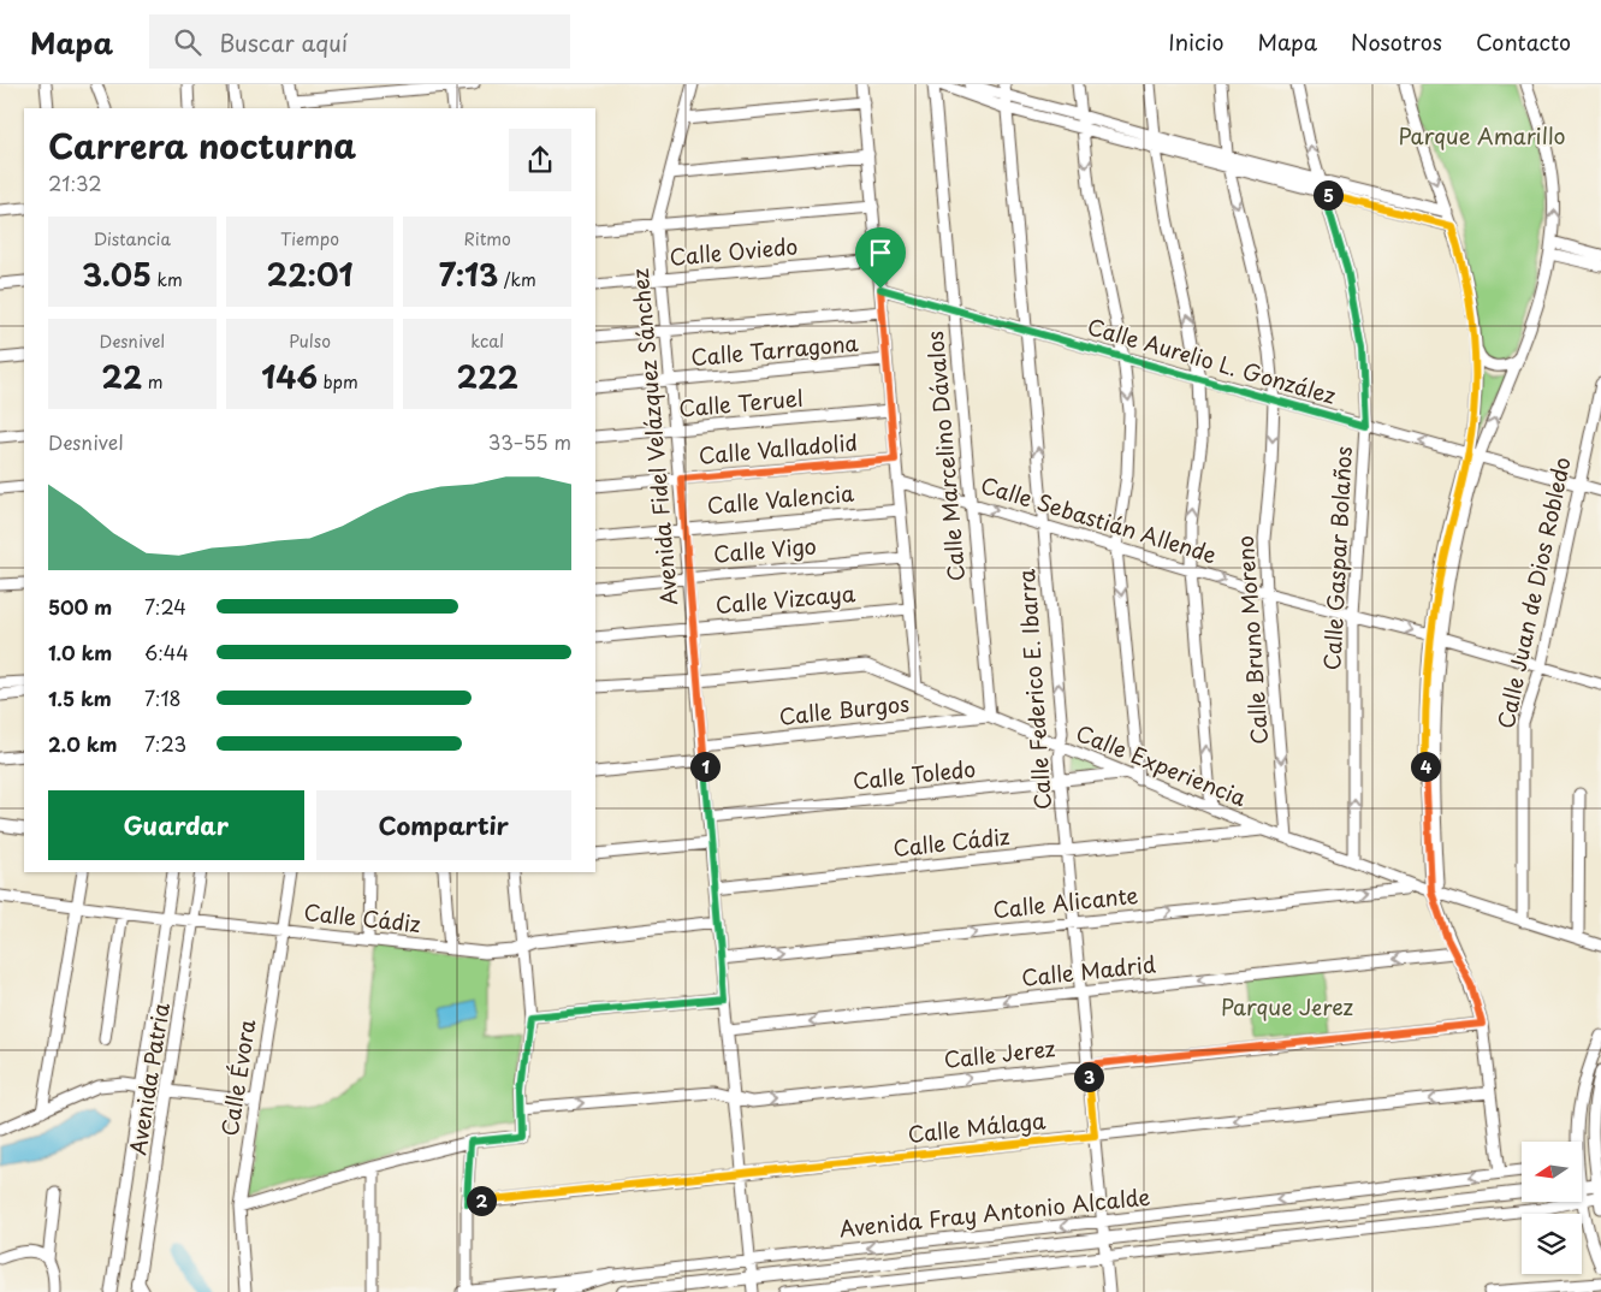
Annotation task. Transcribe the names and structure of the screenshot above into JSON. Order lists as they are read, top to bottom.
{
  "streets": {
    "main road": ["Avenida Fray Antonio Alcalde"],
    "street": [
      "Calle Oviedo",
      "Calle Tarragona",
      "Calle Aurelio L. González",
      "Calle Teruel",
      "Avenida Fidel Velázquez Sánchez",
      "Calle Valladolid",
      "Calle Marcelino Dávalos",
      "Calle Valencia",
      "Calle Sebastián Allende",
      "Calle Vigo",
      "Calle Gaspar Bolaños",
      "Calle Juan de Dios Robledo",
      "Calle Vizcaya",
      "Calle Bruno Moreno",
      "Calle Federico E. Ibarra",
      "Calle Burgos",
      "Calle Experiencia",
      "Calle Toledo",
      "Calle Cádiz",
      "Calle Alicante",
      "Calle Madrid",
      "Calle Jerez",
      "Calle Évora",
      "Avenida Patria",
      "Calle Málaga"
    ]
  },
  "crossings": [
    ["Calle Oviedo", "Avenida Fidel Velázquez Sánchez"],
    ["Calle Tarragona", "Avenida Fidel Velázquez Sánchez"],
    ["Calle Aurelio L. González", "Calle Marcelino Dávalos"],
    ["Calle Aurelio L. González", "Calle Gaspar Bolaños"],
    ["Calle Aurelio L. González", "Calle Juan de Dios Robledo"],
    ["Calle Aurelio L. González", "Calle Bruno Moreno"],
    ["Calle Aurelio L. González", "Calle Federico E. Ibarra"],
    ["Calle Teruel", "Avenida Fidel Velázquez Sánchez"],
    ["Avenida Fidel Velázquez Sánchez", "Calle Valladolid"],
    ["Avenida Fidel Velázquez Sánchez", "Calle Valencia"],
    ["Avenida Fidel Velázquez Sánchez", "Calle Vigo"],
    ["Avenida Fidel Velázquez Sánchez", "Calle Vizcaya"],
    ["Avenida Fidel Velázquez Sánchez", "Calle Burgos"],
    ["Avenida Fidel Velázquez Sánchez", "Calle Experiencia"],
    ["Avenida Fidel Velázquez Sánchez", "Calle Toledo"],
    ["Avenida Fidel Velázquez Sánchez", "Calle Cádiz"],
    ["Avenida Fidel Velázquez Sánchez", "Calle Alicante"],
    ["Avenida Fidel Velázquez Sánchez", "Calle Madrid"],
    ["Avenida Fidel Velázquez Sánchez", "Calle Jerez"],
    ["Avenida Fidel Velázquez Sánchez", "Calle Málaga"],
    ["Avenida Fidel Velázquez Sánchez", "Avenida Fray Antonio Alcalde"],
    ["Calle Marcelino Dávalos", "Calle Sebastián Allende"],
    ["Calle Marcelino Dávalos", "Calle Burgos"],
    ["Calle Marcelino Dávalos", "Calle Experiencia"],
    ["Calle Sebastián Allende", "Calle Gaspar Bolaños"],
    ["Calle Sebastián Allende", "Calle Juan de Dios Robledo"],
    ["Calle Sebastián Allende", "Calle Bruno Moreno"],
    ["Calle Sebastián Allende", "Calle Federico E. Ibarra"],
    ["Calle Gaspar Bolaños", "Calle Experiencia"],
    ["Calle Juan de Dios Robledo", "Calle Experiencia"],
    ["Calle Bruno Moreno", "Calle Experiencia"],
    ["Calle Federico E. Ibarra", "Calle Experiencia"],
    ["Calle Federico E. Ibarra", "Calle Toledo"],
    ["Calle Federico E. Ibarra", "Calle Cádiz"],
    ["Calle Federico E. Ibarra", "Calle Alicante"],
    ["Calle Federico E. Ibarra", "Calle Madrid"],
    ["Calle Federico E. Ibarra", "Calle Jerez"],
    ["Calle Federico E. Ibarra", "Calle Málaga"],
    ["Calle Federico E. Ibarra", "Avenida Fray Antonio Alcalde"],
    ["Calle Burgos", "Calle Experiencia"],
    ["Calle Experiencia", "Calle Toledo"],
    ["Calle Experiencia", "Calle Cádiz"],
    ["Calle Experiencia", "Calle Alicante"],
    ["Calle Cádiz", "Calle Évora"],
    ["Calle Cádiz", "Avenida Patria"]
  ],
  "one_way": ["Calle Alicante", "Calle Madrid", "Calle Málaga"],
  "parks": ["Parque Amarillo", "Parque Jerez"],
  "north": "left",
  "page": {
    "header": "Mapa",
    "search": "Buscar aquí",
    "nav": [
      "Inicio",
      "Mapa",
      "Nosotros",
      "Contacto"
    ],
    "heading": ["Carrera nocturna", "21:32"],
    "pins": [
      "5",
      "1",
      "4",
      "3",
      "2"
    ],
    "stats": [
      ["Distancia", "3.05 km"],
      ["Tiempo", "22:01"],
      ["Ritmo", "7:13 /km"],
      ["Desnivel", "22 m"],
      ["Pulso", "146 bpm"],
      ["kcal", "222"]
    ],
    "chart": ["Desnivel", "33–55 m"],
    "list": [
      {
        "name": "500 m",
        "note": "7:24"
      },
      {
        "name": "1.0 km",
        "note": "6:44"
      },
      {
        "name": "1.5 km",
        "note": "7:18"
      },
      {
        "name": "2.0 km",
        "note": "7:23"
      }
    ],
    "buttons": ["Guardar", "Compartir"]
  }
}
